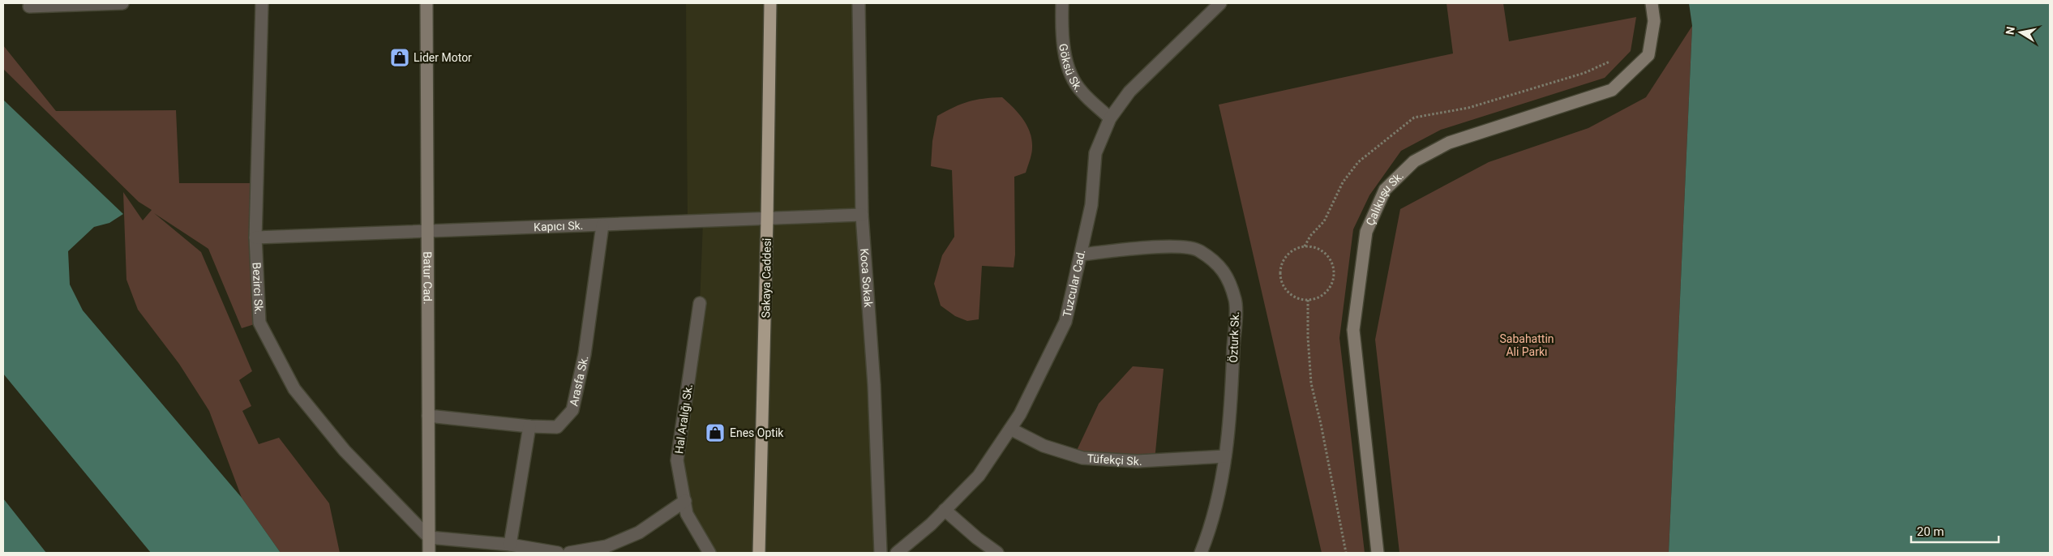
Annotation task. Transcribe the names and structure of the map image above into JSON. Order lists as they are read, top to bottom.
{
  "streets": {
    "highway": ["Sakaya Caddesi"],
    "main road": ["Çalıkuşu Sk.", "Batur Cad."],
    "street": [
      "Göksü Sk.",
      "Kapıcı Sk.",
      "Koca Sokak",
      "Tuzcular Cad.",
      "Bezirci Sk.",
      "Özturk Sk.",
      "Arasfa Sk.",
      "Hal Aralığı Sk.",
      "Tüfekçi Sk."
    ]
  },
  "crossings": [
    ["Göksü Sk.", "Tuzcular Cad."],
    ["Kapıcı Sk.", "Batur Cad."],
    ["Kapıcı Sk.", "Sakaya Caddesi"],
    ["Kapıcı Sk.", "Koca Sokak"],
    ["Kapıcı Sk.", "Bezirci Sk."],
    ["Kapıcı Sk.", "Arasfa Sk."],
    ["Batur Cad.", "Bezirci Sk."],
    ["Batur Cad.", "Arasfa Sk."],
    ["Tuzcular Cad.", "Özturk Sk."],
    ["Tuzcular Cad.", "Tüfekçi Sk."],
    ["Özturk Sk.", "Tüfekçi Sk."]
  ],
  "parks": ["Sabahattin Ali Parkı"],
  "places": {
    "shop": ["Lider Motor", "Enes Optik"]
  },
  "scale_bar": "20 m",
  "north": "left"
}
